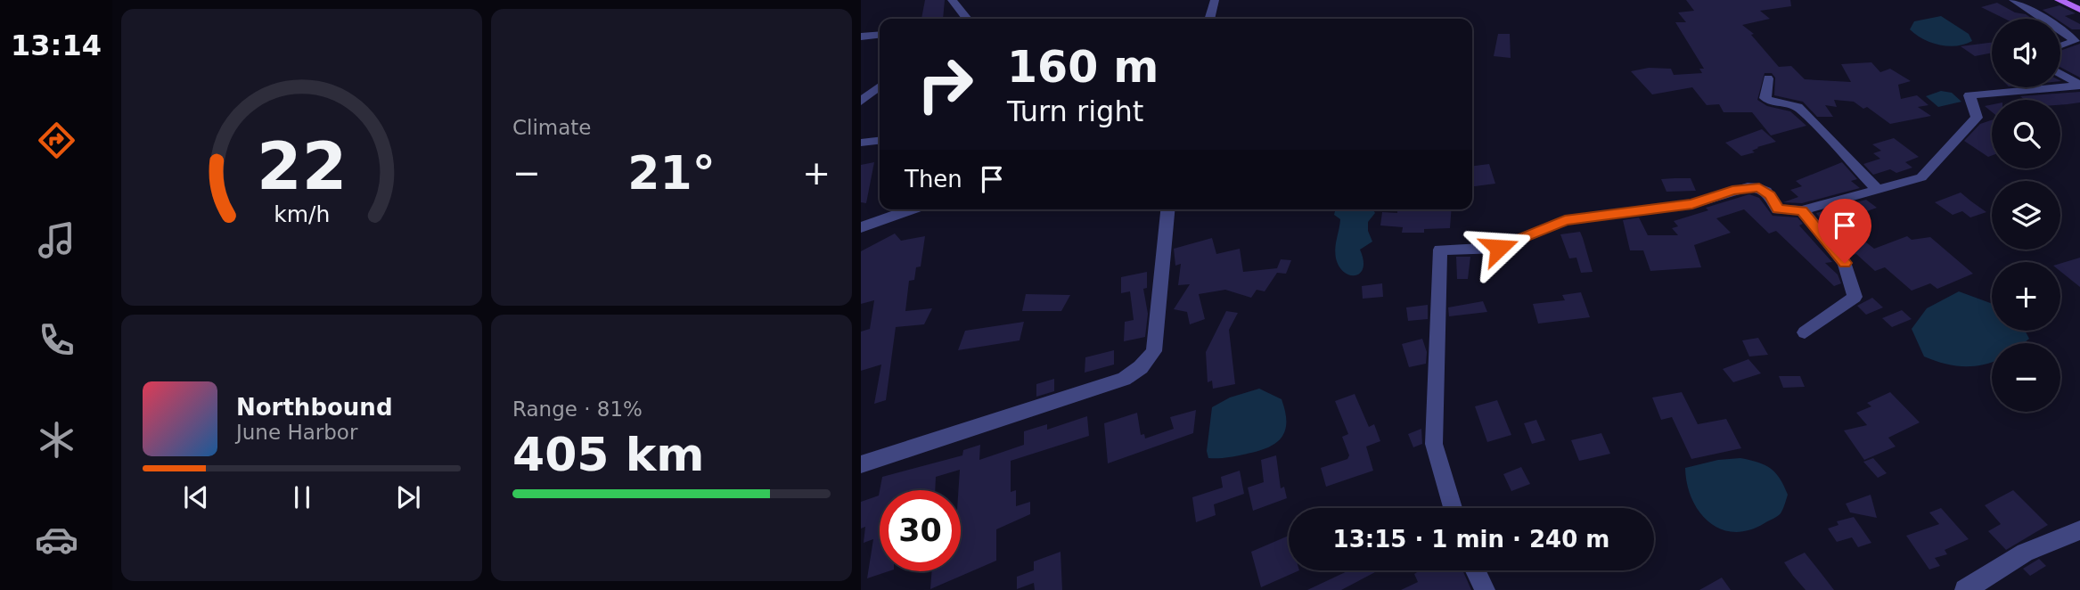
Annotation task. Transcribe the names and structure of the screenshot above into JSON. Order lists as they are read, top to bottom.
{
  "page": {
    "tabs": "13:14",
    "tile": [
      "Climate",
      ["Range · 81%", "405 km"]
    ],
    "map_buttons": ["+", "−"],
    "turn": ["160 m", "Turn right"],
    "heat": ["−", "21°", "+"],
    "then": "Then",
    "song": ["Northbound", "June Harbor"],
    "limit": "30",
    "trip": "13:15 · 1 min · 240 m",
    "gauge": ["22", "km/h"]
  }
}
